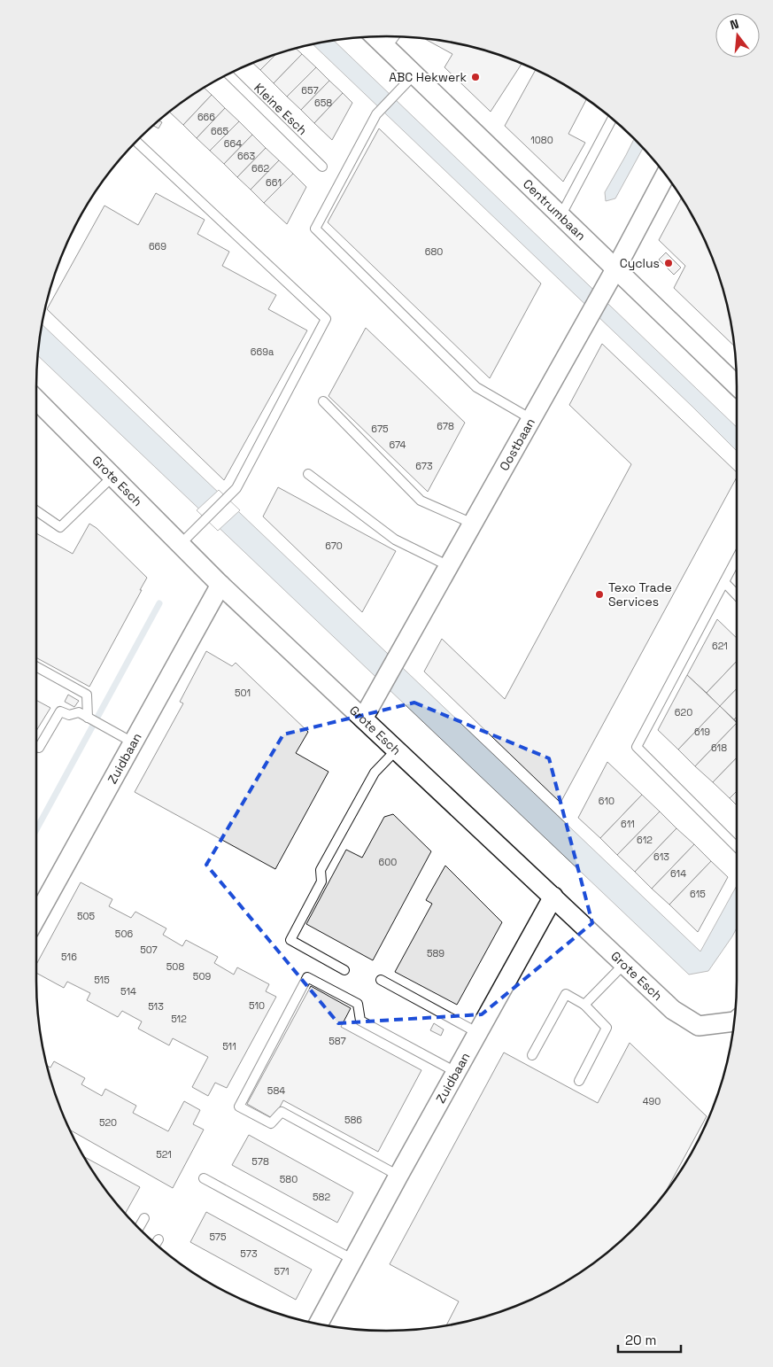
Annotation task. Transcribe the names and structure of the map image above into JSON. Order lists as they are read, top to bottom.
{
  "streets": {
    "street": [
      "Centrumbaan",
      "Oostbaan",
      "Grote Esch",
      "Zuidbaan"
    ],
    "lane": ["Kleine Esch"]
  },
  "crossings": [
    ["Centrumbaan", "Oostbaan"],
    ["Oostbaan", "Grote Esch"],
    ["Grote Esch", "Zuidbaan"]
  ],
  "places": ["ABC Hekwerk", "Cyclus", "Texo Trade Services"],
  "house_numbers": [
    "657",
    "658",
    "666",
    "665",
    "1080",
    "664",
    "663",
    "662",
    "661",
    "669",
    "680",
    "669a",
    "678",
    "675",
    "674",
    "673",
    "670",
    "621",
    "501",
    "620",
    "619",
    "618",
    "610",
    "611",
    "612",
    "613",
    "600",
    "614",
    "615",
    "505",
    "506",
    "507",
    "589",
    "516",
    "508",
    "509",
    "515",
    "514",
    "510",
    "513",
    "512",
    "587",
    "511",
    "584",
    "490",
    "586",
    "520",
    "521",
    "578",
    "580",
    "582",
    "575",
    "573",
    "571"
  ],
  "scale_bar": "20 m",
  "north": "top"
}
